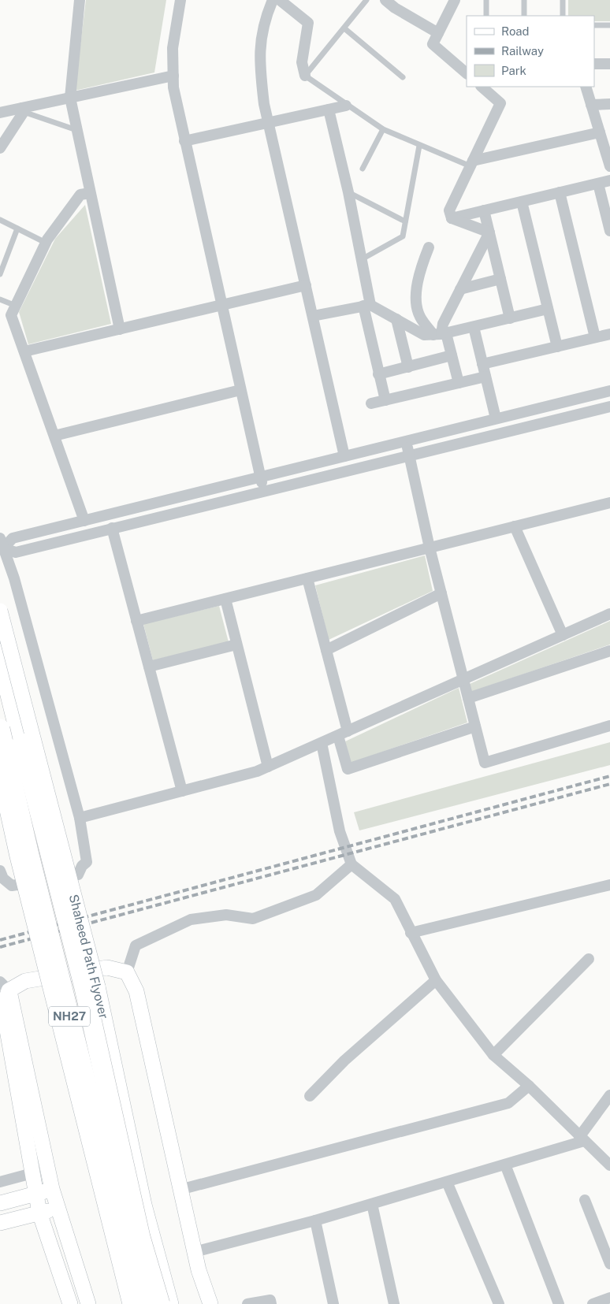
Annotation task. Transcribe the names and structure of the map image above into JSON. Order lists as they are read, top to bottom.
{
  "streets": {
    "highway": ["Shaheed Path Flyover", "NH27"]
  },
  "legend": ["Road", "Railway", "Park"]
}
